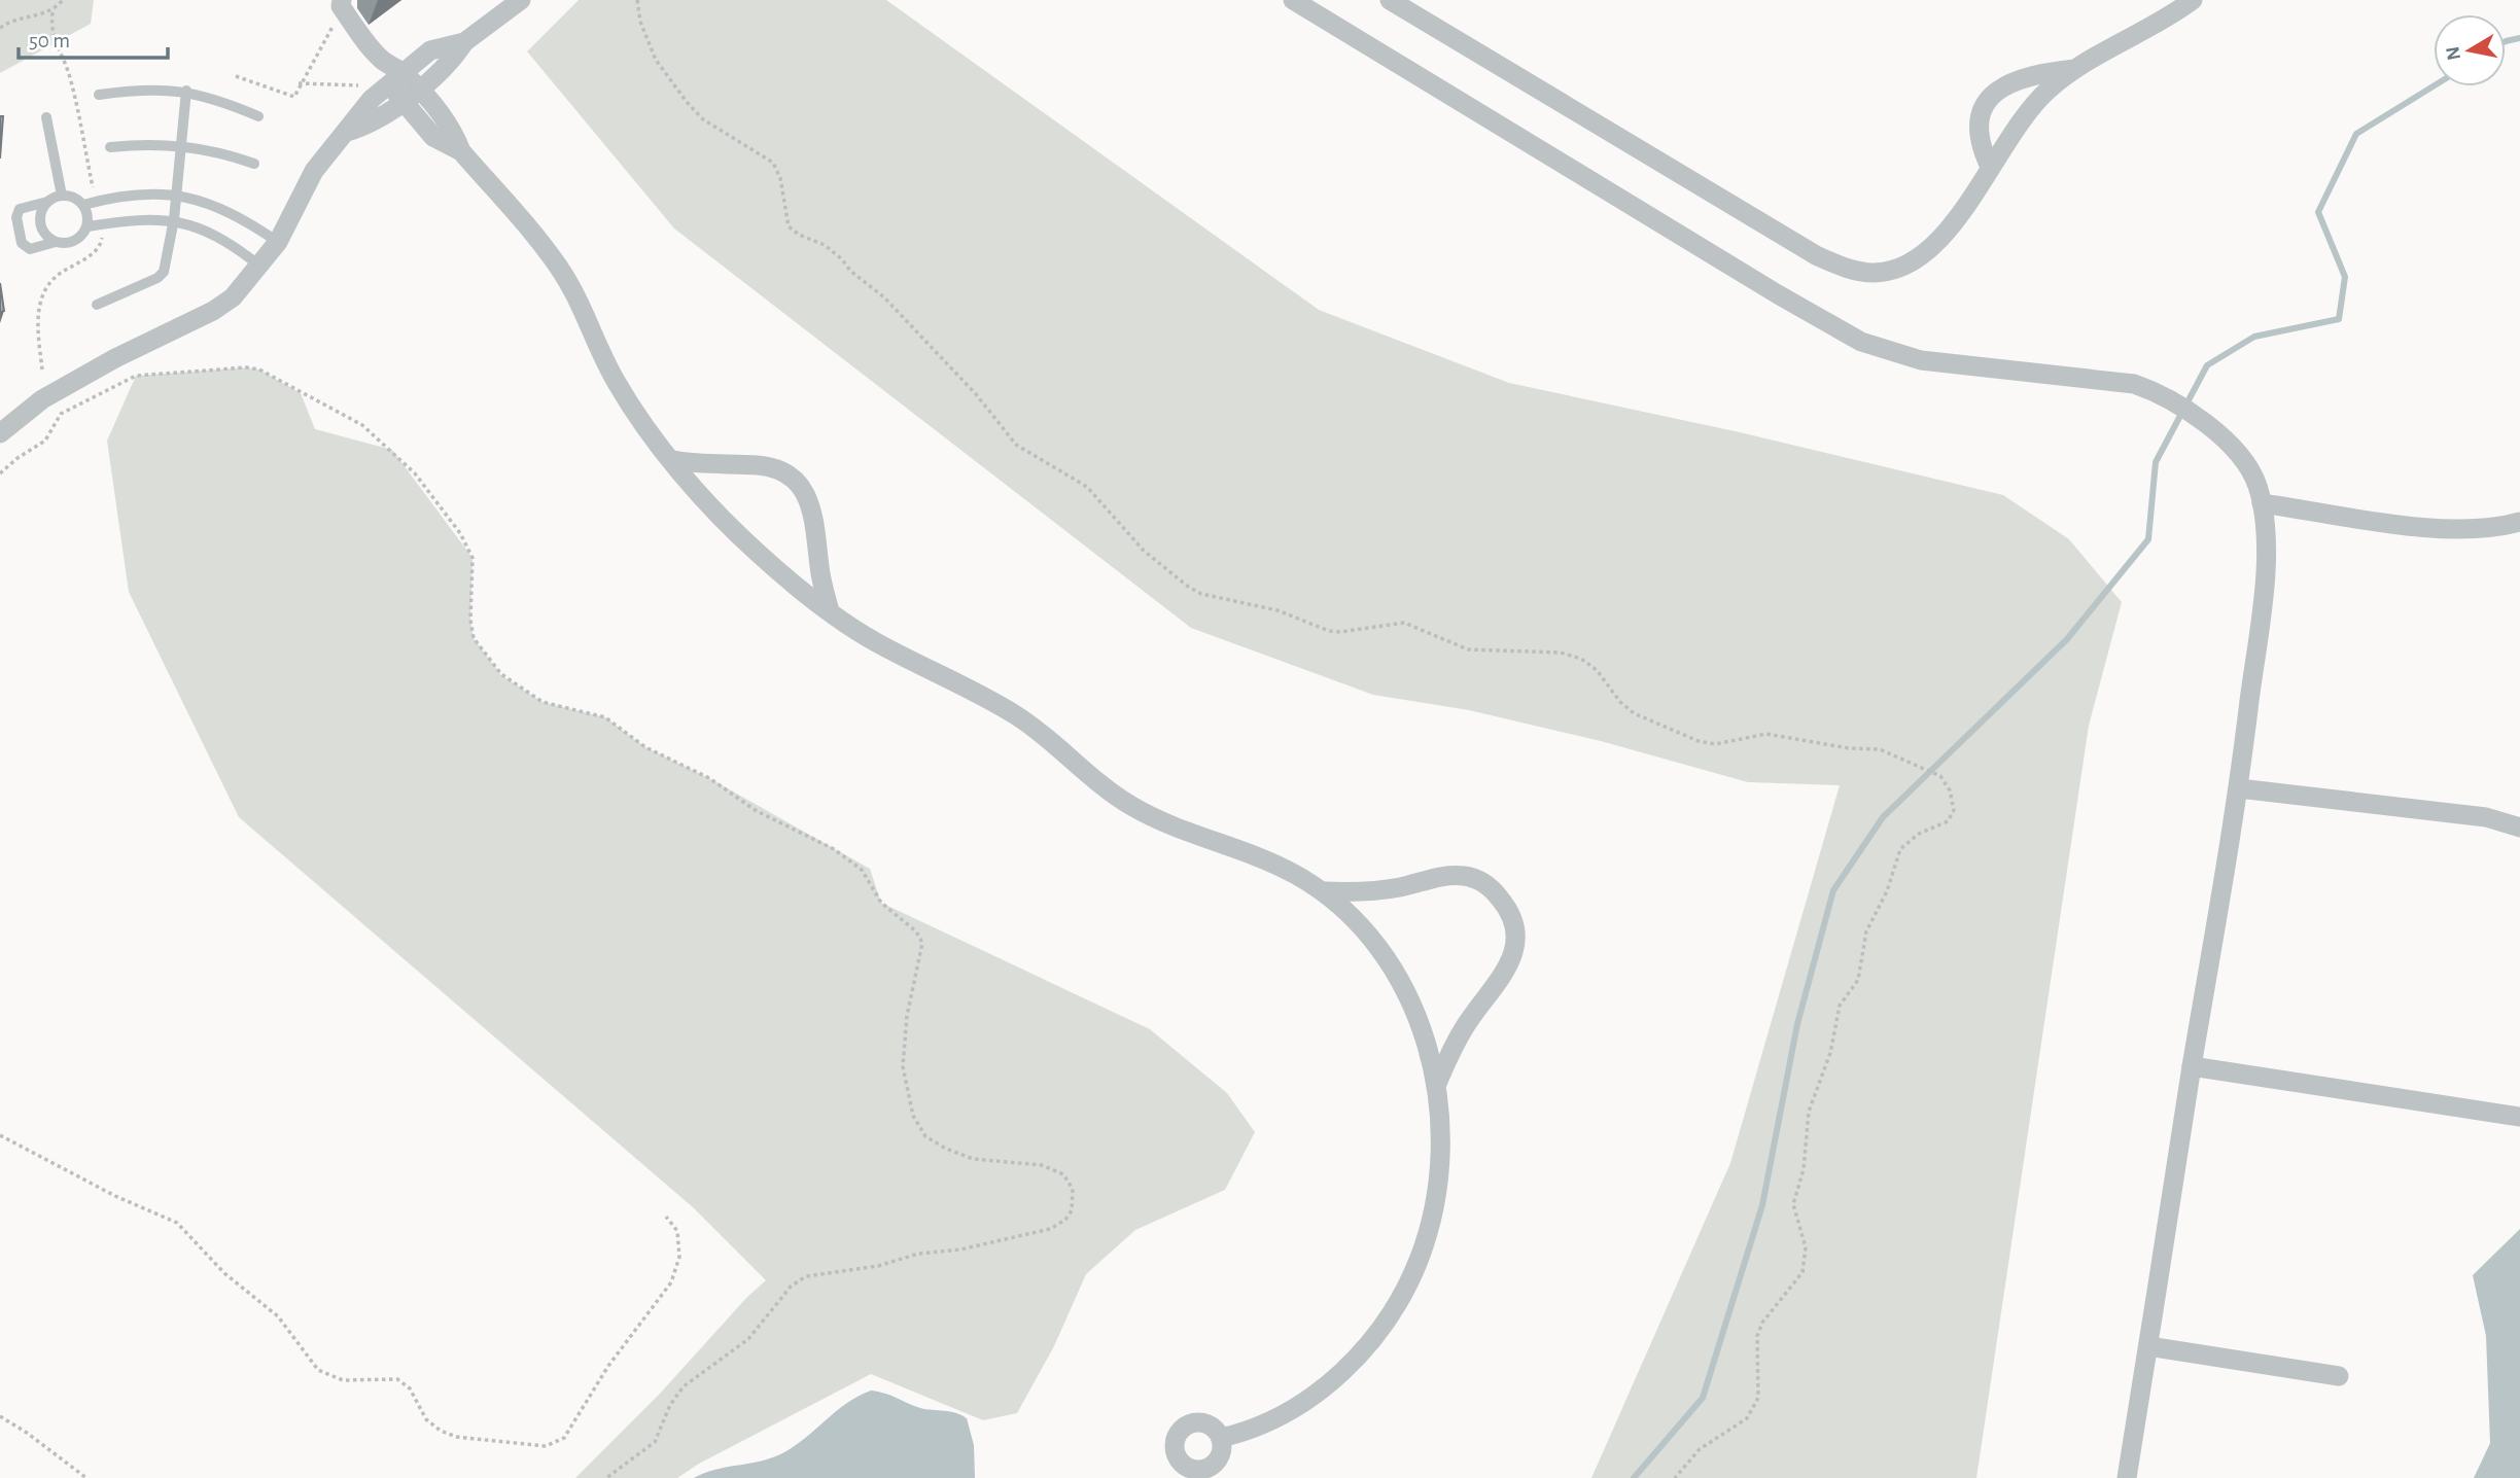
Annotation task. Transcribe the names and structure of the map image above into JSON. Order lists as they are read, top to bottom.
{
  "scale_bar": "50 m",
  "north": "left"
}
